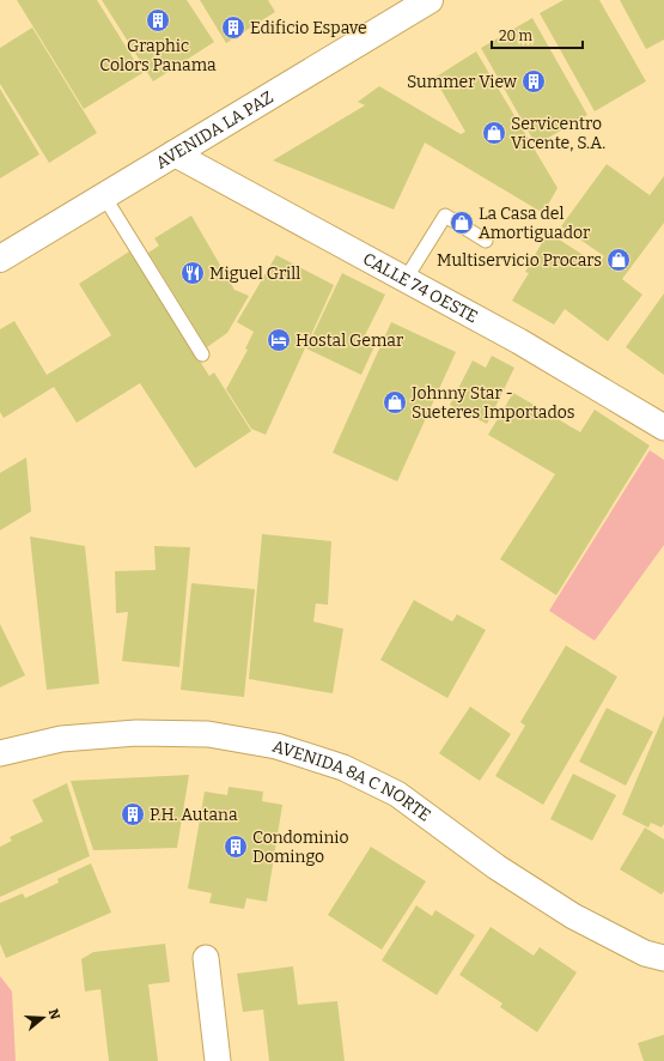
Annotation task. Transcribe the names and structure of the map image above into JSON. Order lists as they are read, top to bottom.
{
  "streets": {
    "main road": ["AVENIDA LA PAZ"],
    "street": ["CALLE 74 OESTE", "AVENIDA 8A C NORTE"]
  },
  "crossings": [
    ["AVENIDA LA PAZ", "CALLE 74 OESTE"]
  ],
  "places": {
    "building": [
      "Graphic Colors Panama",
      "Edificio Espave",
      "Summer View",
      "P.H. Autana",
      "Condominio Domingo"
    ],
    "shop": [
      "Servicentro Vicente, S.A.",
      "La Casa del Amortiguador",
      "Multiservicio Procars",
      "Johnny Star - Sueteres Importados"
    ],
    "restaurant": ["Miguel Grill"],
    "hotel": ["Hostal Gemar"]
  },
  "scale_bar": "20 m",
  "north": "right"
}
